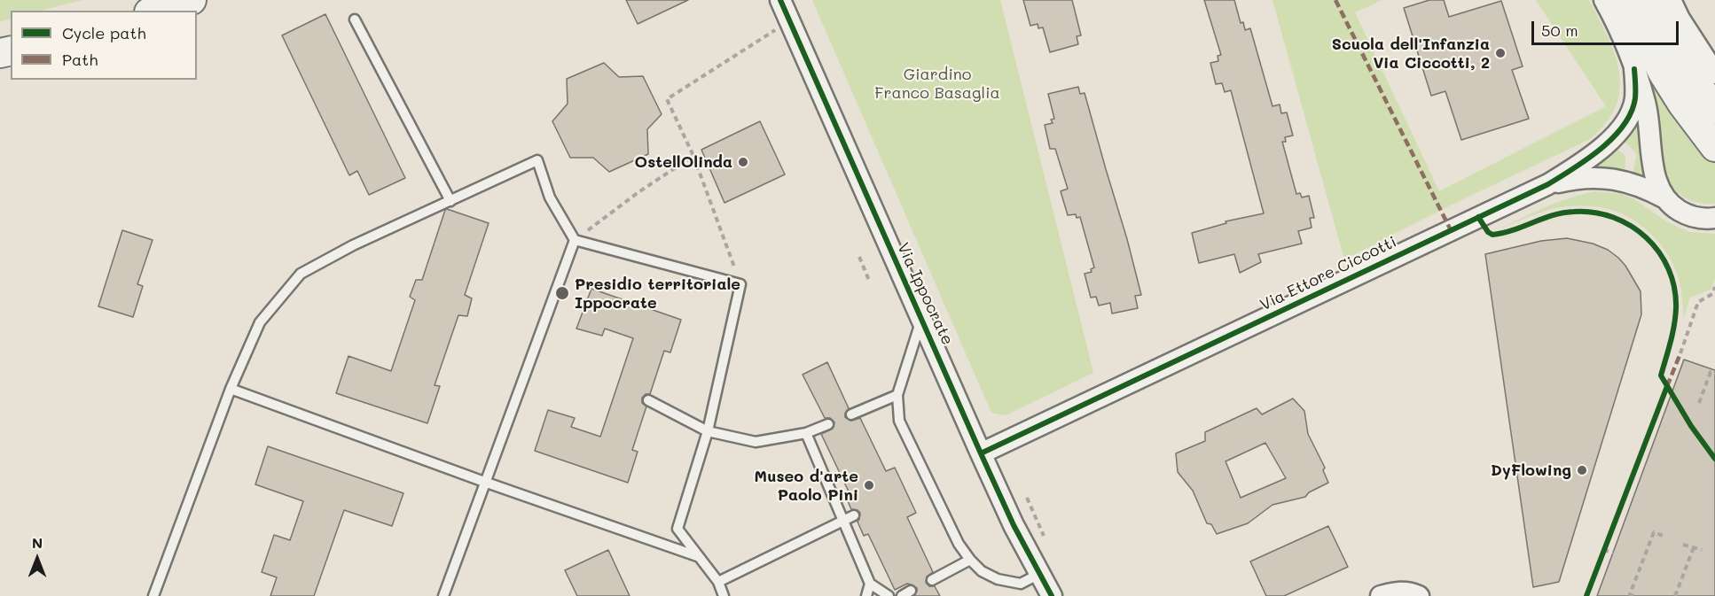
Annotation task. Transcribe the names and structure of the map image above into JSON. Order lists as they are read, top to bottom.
{
  "streets": {
    "street": ["Via Ettore Ciccotti", "Via Ippocrate"]
  },
  "crossings": [
    ["Via Ettore Ciccotti", "Via Ippocrate"]
  ],
  "parks": ["Giardino Franco Basaglia"],
  "places": [
    "Scuola dell'Infanzia Via Ciccotti, 2",
    "OstellOlinda",
    "Presidio territoriale Ippocrate",
    "DyFlowing",
    "Museo d'arte Paolo Pini"
  ],
  "legend": ["Cycle path", "Path"],
  "scale_bar": "50 m",
  "north": "top"
}
